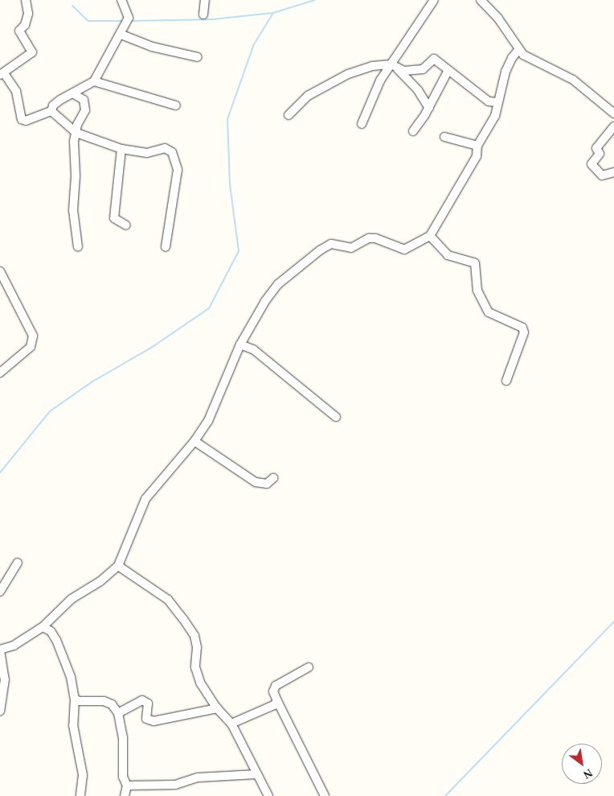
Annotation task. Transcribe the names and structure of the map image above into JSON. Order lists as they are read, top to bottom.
{
  "north": "bottom right"
}
